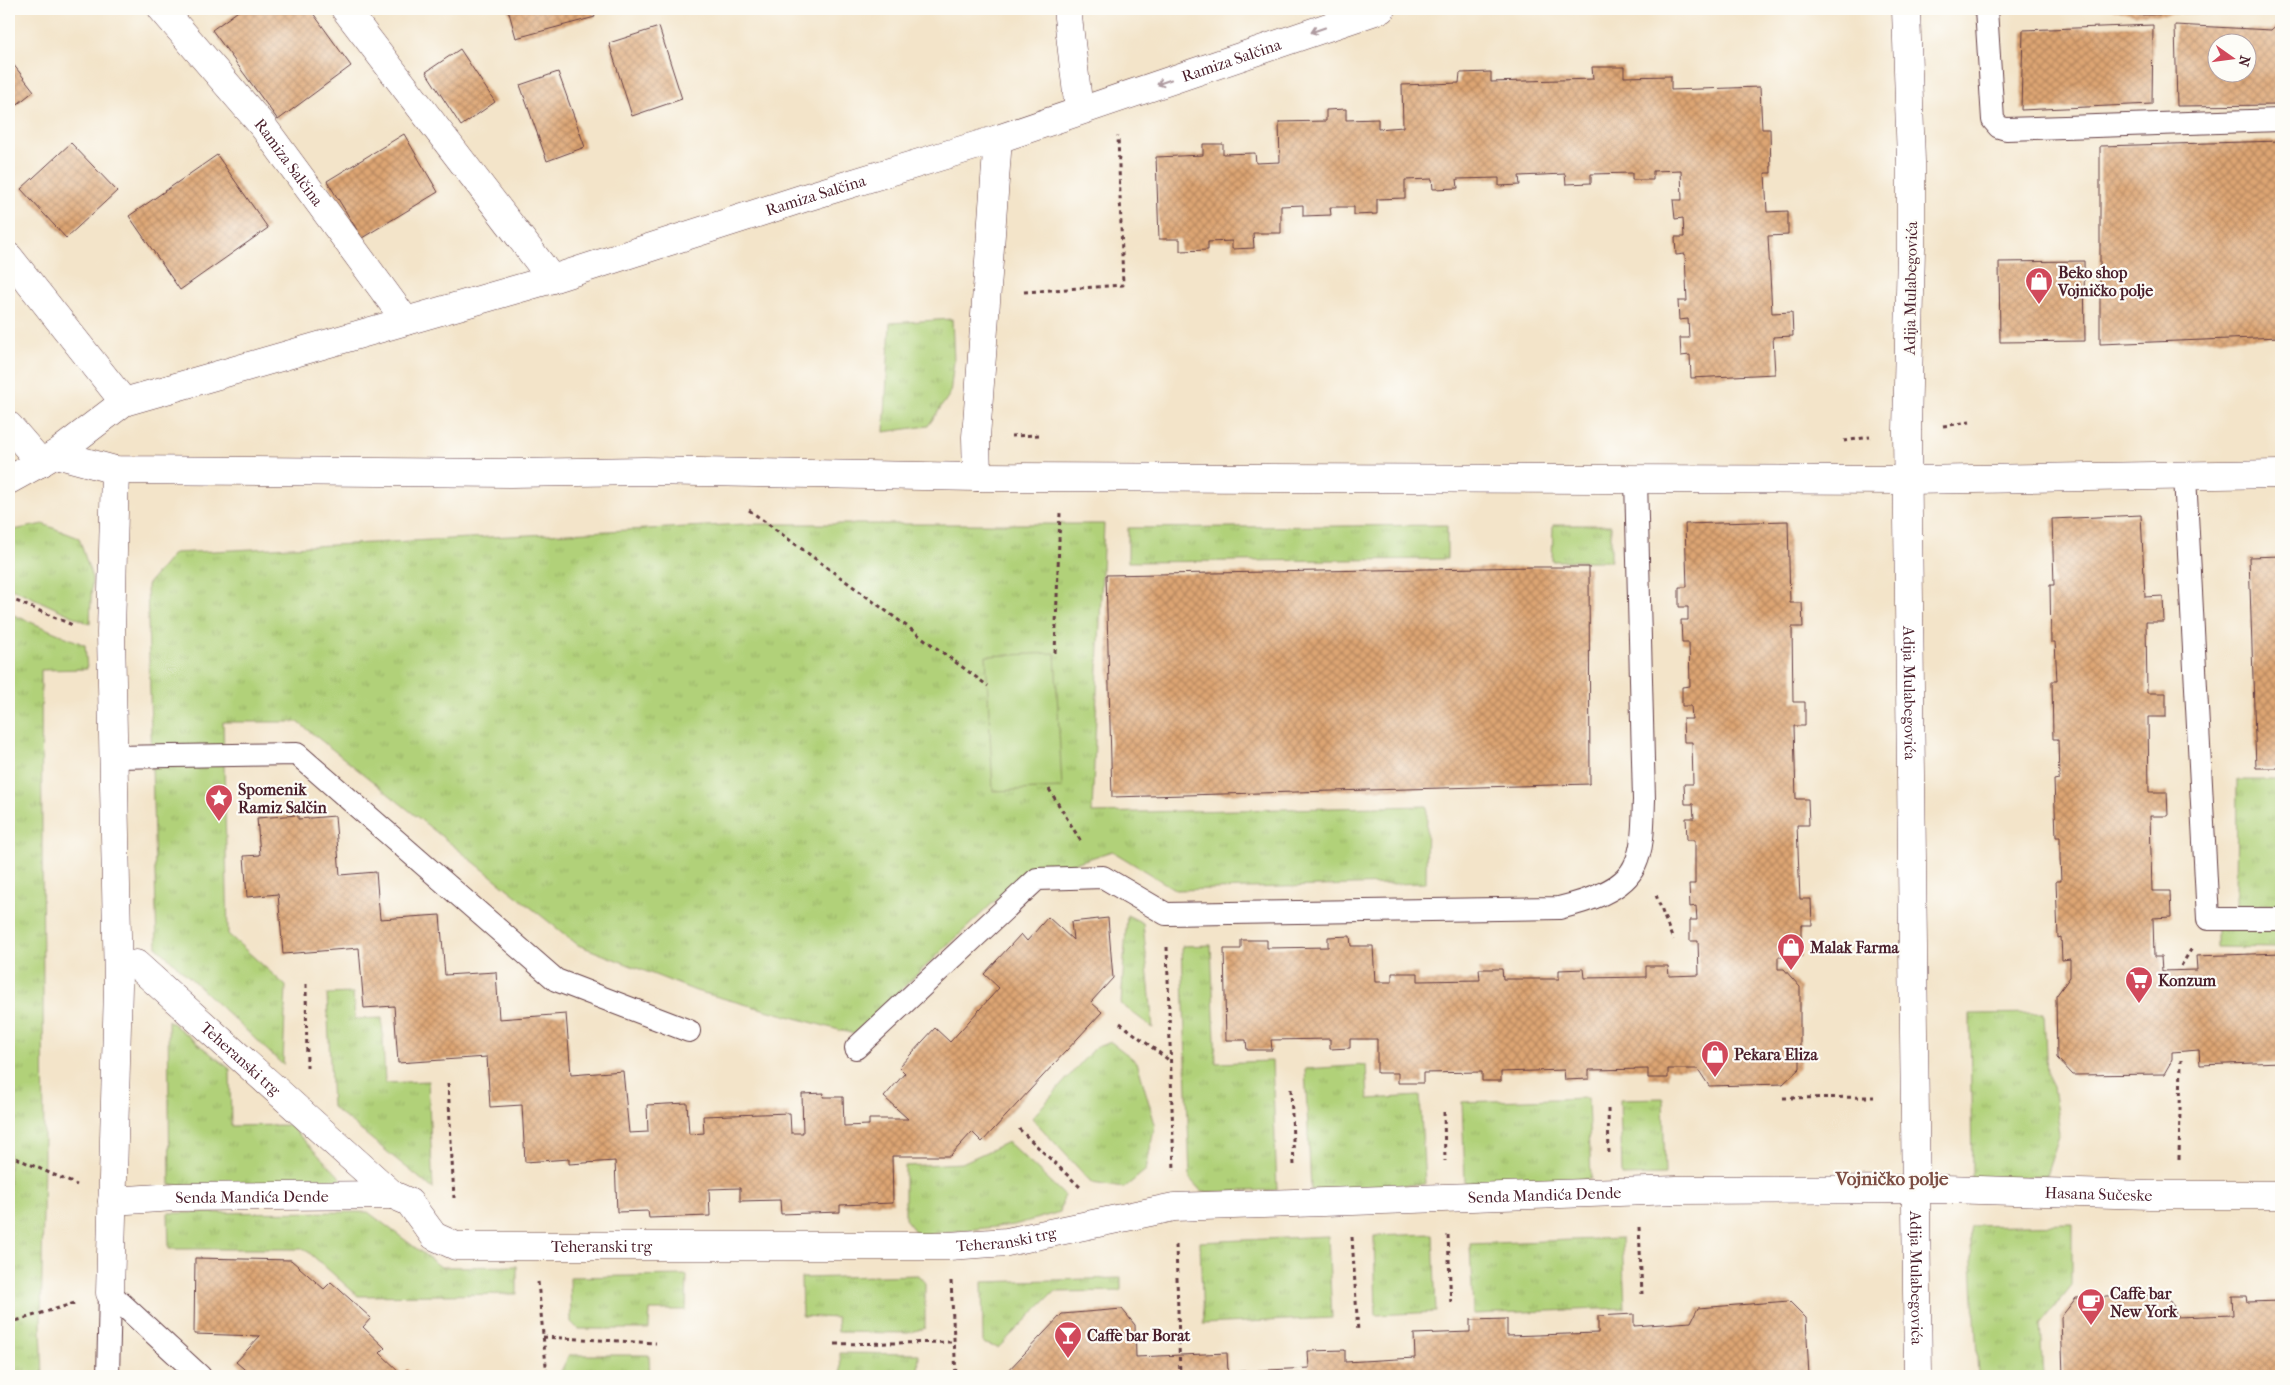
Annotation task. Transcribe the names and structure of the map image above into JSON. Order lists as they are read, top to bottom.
{
  "streets": {
    "street": [
      "Ramiza Salčina",
      "Adija Mulabegovića",
      "Teheranski trg",
      "Hasana Sučeske",
      "Senda Mandića Dende"
    ]
  },
  "crossings": [
    ["Adija Mulabegovića", "Hasana Sučeske"],
    ["Adija Mulabegovića", "Senda Mandića Dende"],
    ["Teheranski trg", "Senda Mandića Dende"],
    ["Hasana Sučeske", "Senda Mandića Dende"]
  ],
  "districts": ["Vojničko polje"],
  "places": {
    "shop": ["Beko shop Vojničko polje", "Malak Farma", "Pekara Eliza"],
    "place": ["Spomenik Ramiz Salčin"],
    "supermarket": ["Konzum"],
    "cafe": ["Caffe bar New York"],
    "bar": ["Caffe bar Borat"]
  },
  "north": "right"
}
